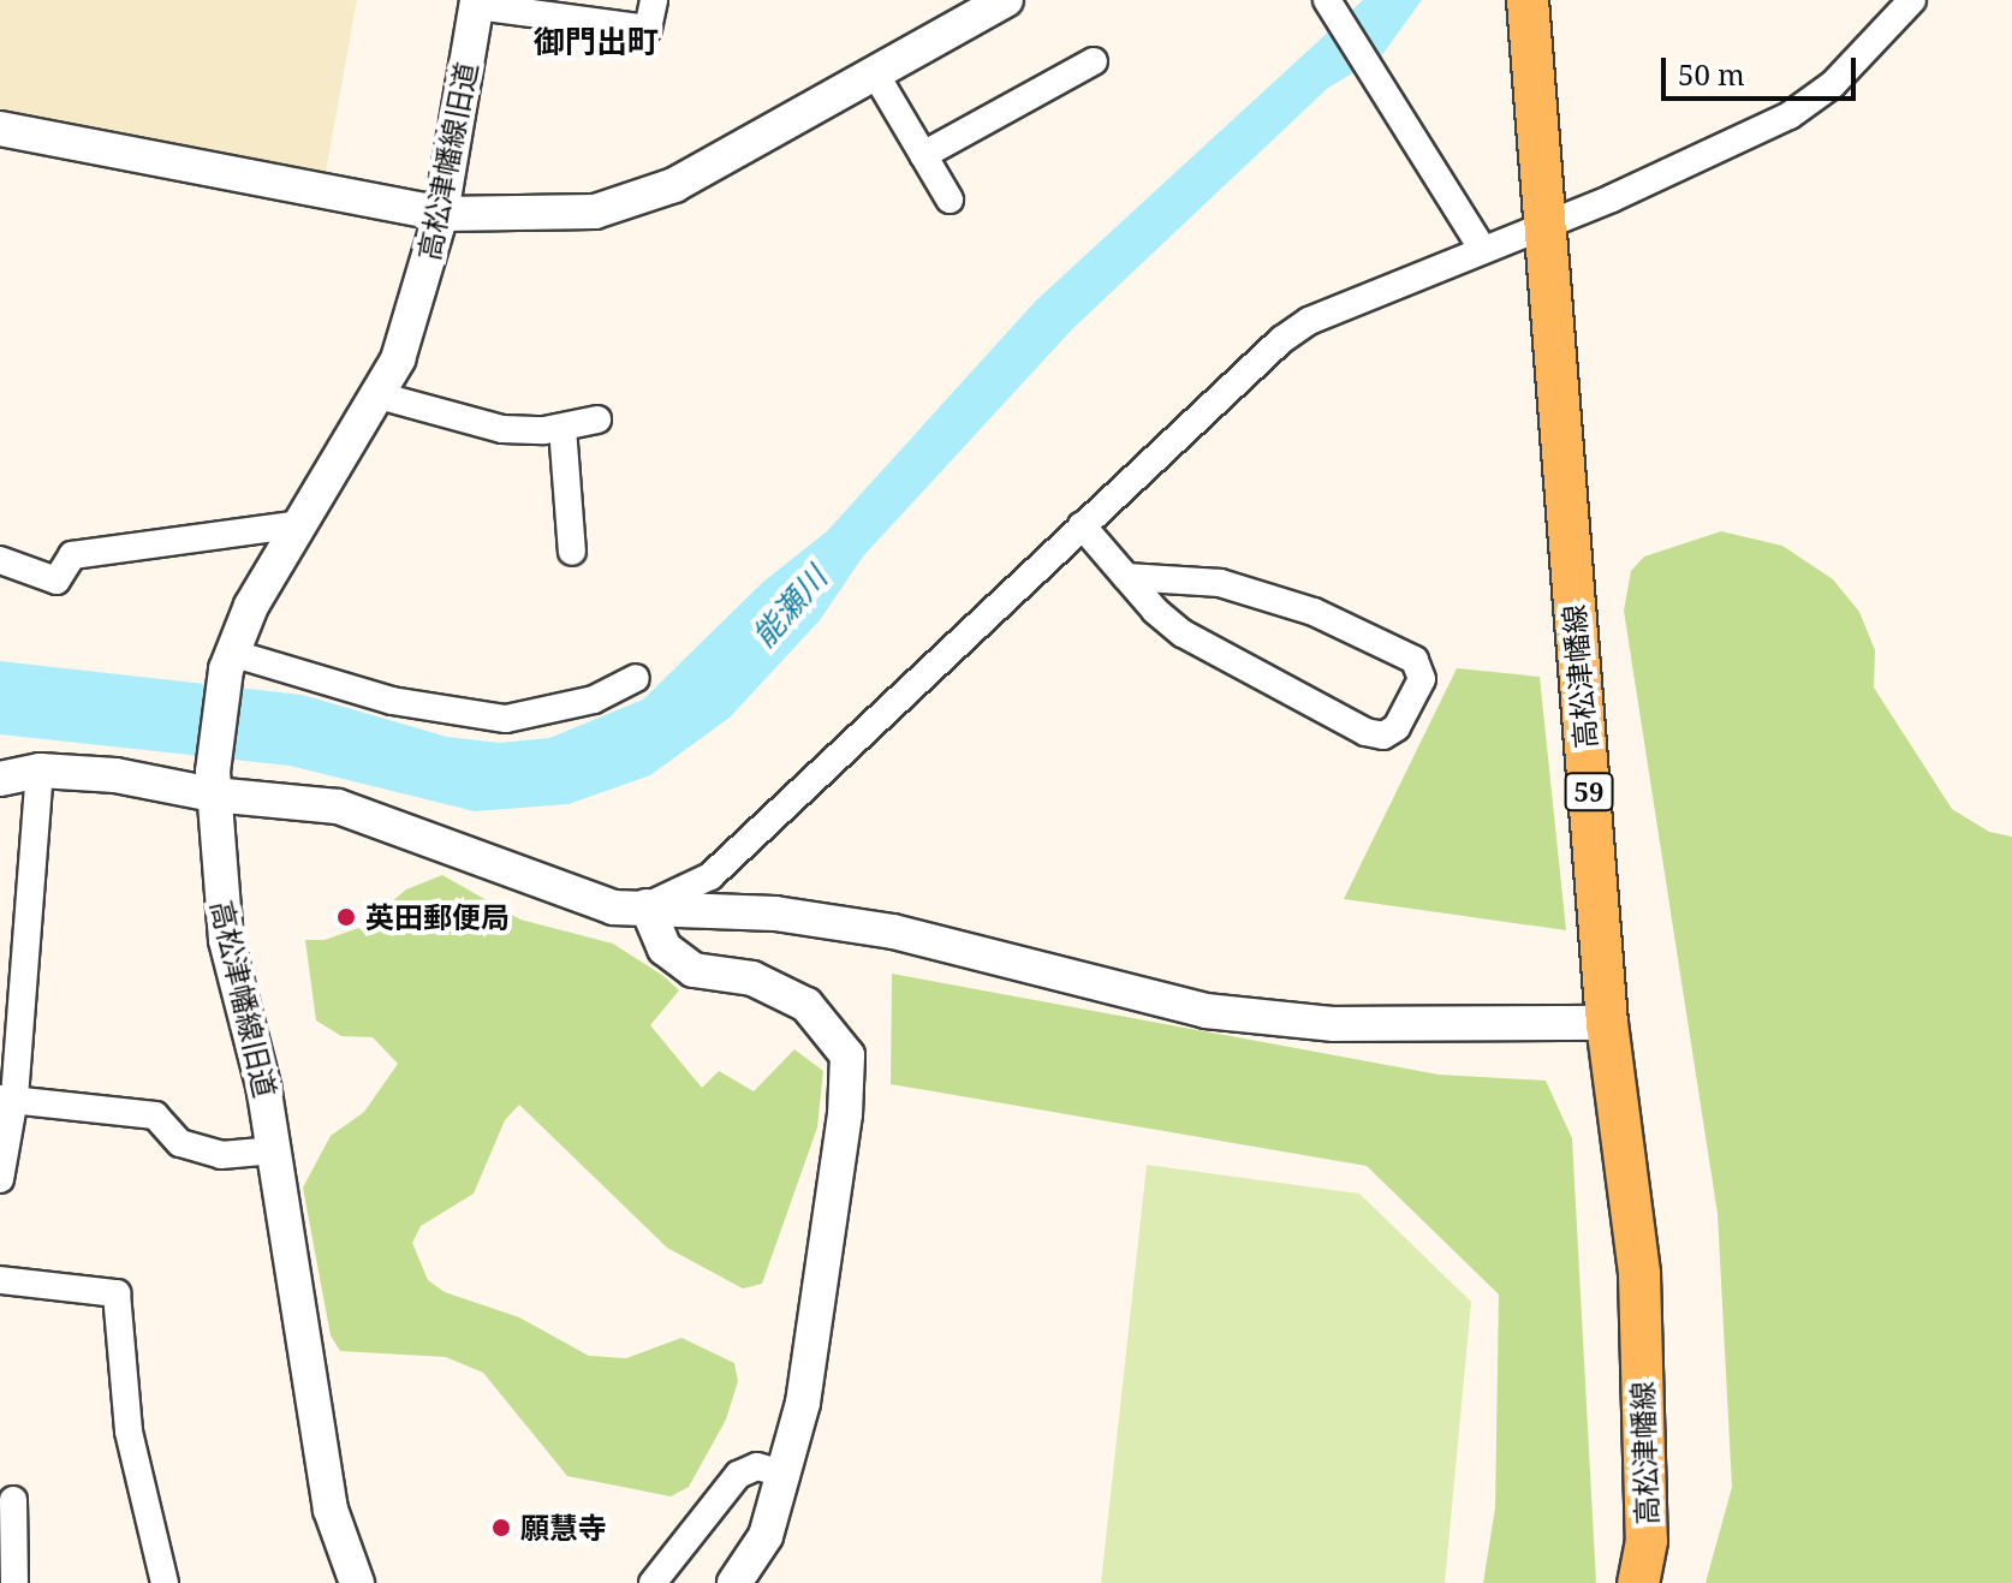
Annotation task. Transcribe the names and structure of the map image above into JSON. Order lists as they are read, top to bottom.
{
  "streets": {
    "main road": ["高松津幡線", "59"],
    "street": ["高松津幡線旧道"]
  },
  "districts": ["御門出町"],
  "water": ["能瀬川"],
  "places": ["英田郵便局", "願慧寺"],
  "scale_bar": "50 m"
}
